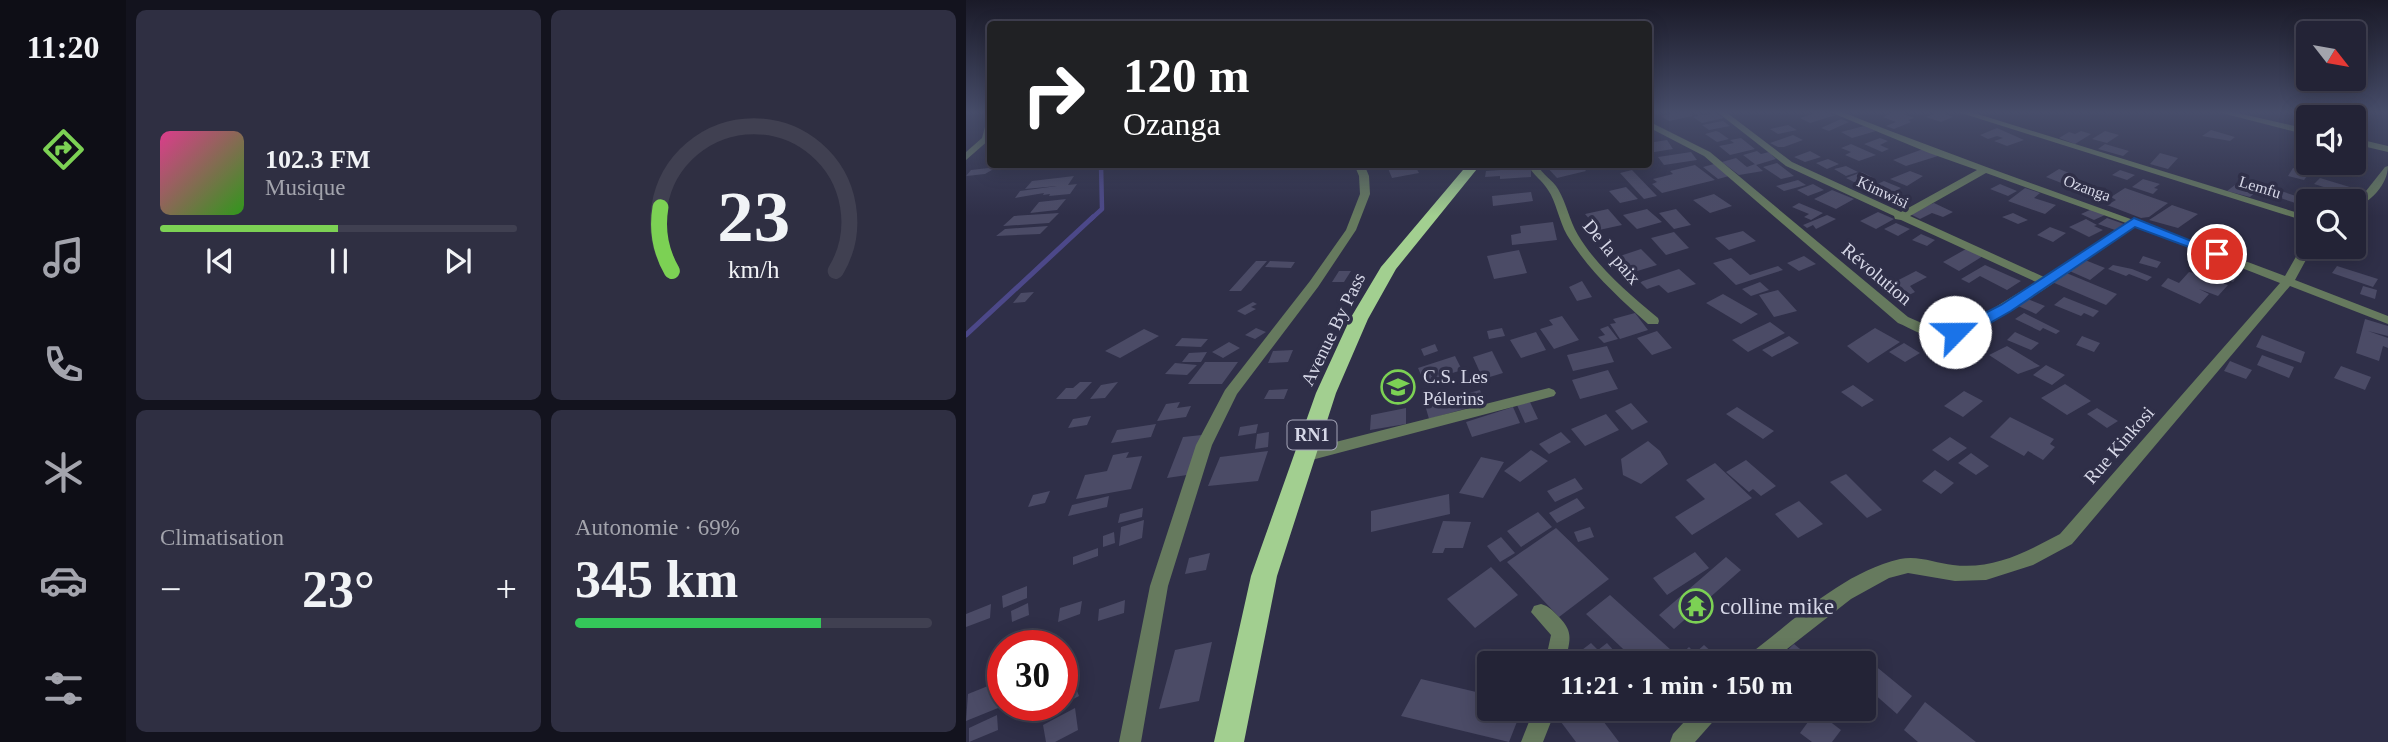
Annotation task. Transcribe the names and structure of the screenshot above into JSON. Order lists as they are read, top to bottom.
{
  "streets": {
    "highway": ["Avenue By Pass", "RN1"],
    "street": [
      "Lemfu",
      "Ozanga",
      "Kimwisi",
      "De la paix",
      "Révolution",
      "Rue Kinkosi"
    ]
  },
  "crossings": [
    ["Ozanga", "Révolution"],
    ["Ozanga", "Rue Kinkosi"],
    ["Kimwisi", "Révolution"]
  ],
  "places": {
    "school or university": ["C.S. Les Pélerins"],
    "temple": ["colline mike"]
  },
  "north": "bottom right",
  "page": {
    "tabs": "11:20",
    "turn": ["120 m", "Ozanga"],
    "song": ["102.3 FM", "Musique"],
    "tile": [
      "Climatisation",
      ["Autonomie · 69%", "345 km"]
    ],
    "heat": ["−", "23°", "+"],
    "limit": "30",
    "trip": "11:21 · 1 min · 150 m",
    "gauge": ["23", "km/h"]
  }
}
